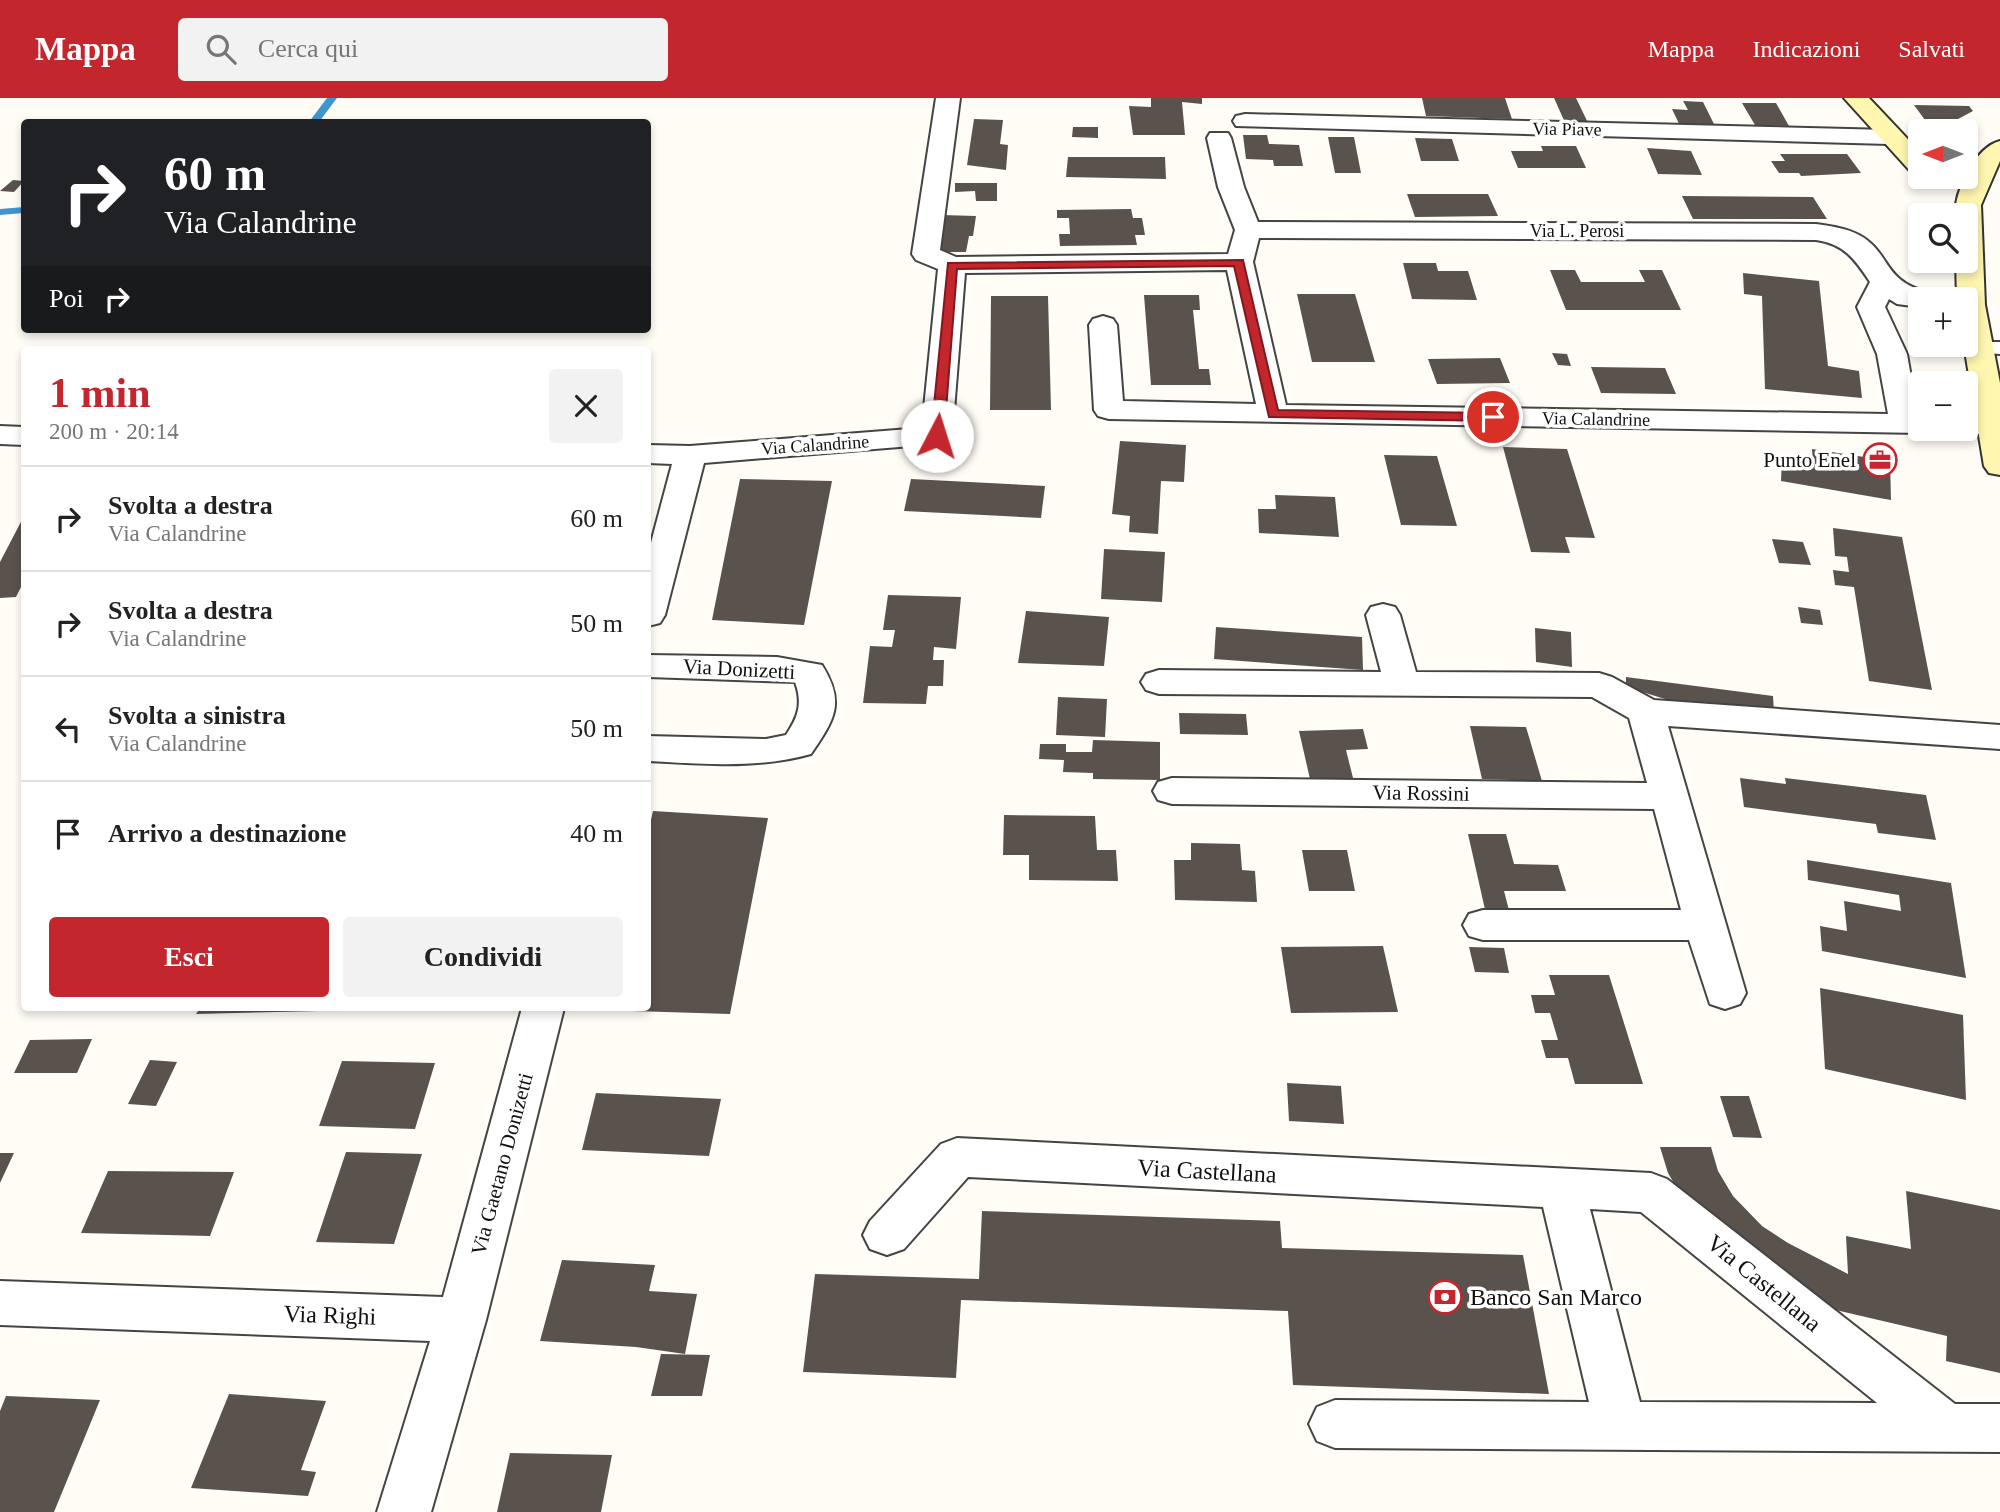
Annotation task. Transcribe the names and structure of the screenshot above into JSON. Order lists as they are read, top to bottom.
{
  "streets": {
    "street": [
      "Via Piave",
      "Via L. Perosi",
      "Via Calandrine",
      "Via Donizetti",
      "Via Rossini",
      "Via Gaetano Donizetti",
      "Via Castellana",
      "Via Righi"
    ]
  },
  "crossings": [
    ["Via Gaetano Donizetti", "Via Righi"]
  ],
  "places": {
    "office": ["Punto Enel"],
    "bank": ["Banco San Marco"]
  },
  "north": "left",
  "page": {
    "header": "Mappa",
    "search": "Cerca qui",
    "nav": ["Mappa", "Indicazioni", "Salvati"],
    "map_buttons": ["+", "−"],
    "turn": ["60 m", "Via Calandrine"],
    "then": "Poi",
    "heading": ["1 min", "200 m · 20:14"],
    "list": [
      {
        "name": "Svolta a destra",
        "note": "Via Calandrine",
        "value": "60 m"
      },
      {
        "name": "Svolta a destra",
        "note": "Via Calandrine",
        "value": "50 m"
      },
      {
        "name": "Svolta a sinistra",
        "note": "Via Calandrine",
        "value": "50 m"
      },
      {
        "name": "Arrivo a destinazione",
        "value": "40 m"
      }
    ],
    "buttons": ["Esci", "Condividi"]
  }
}
